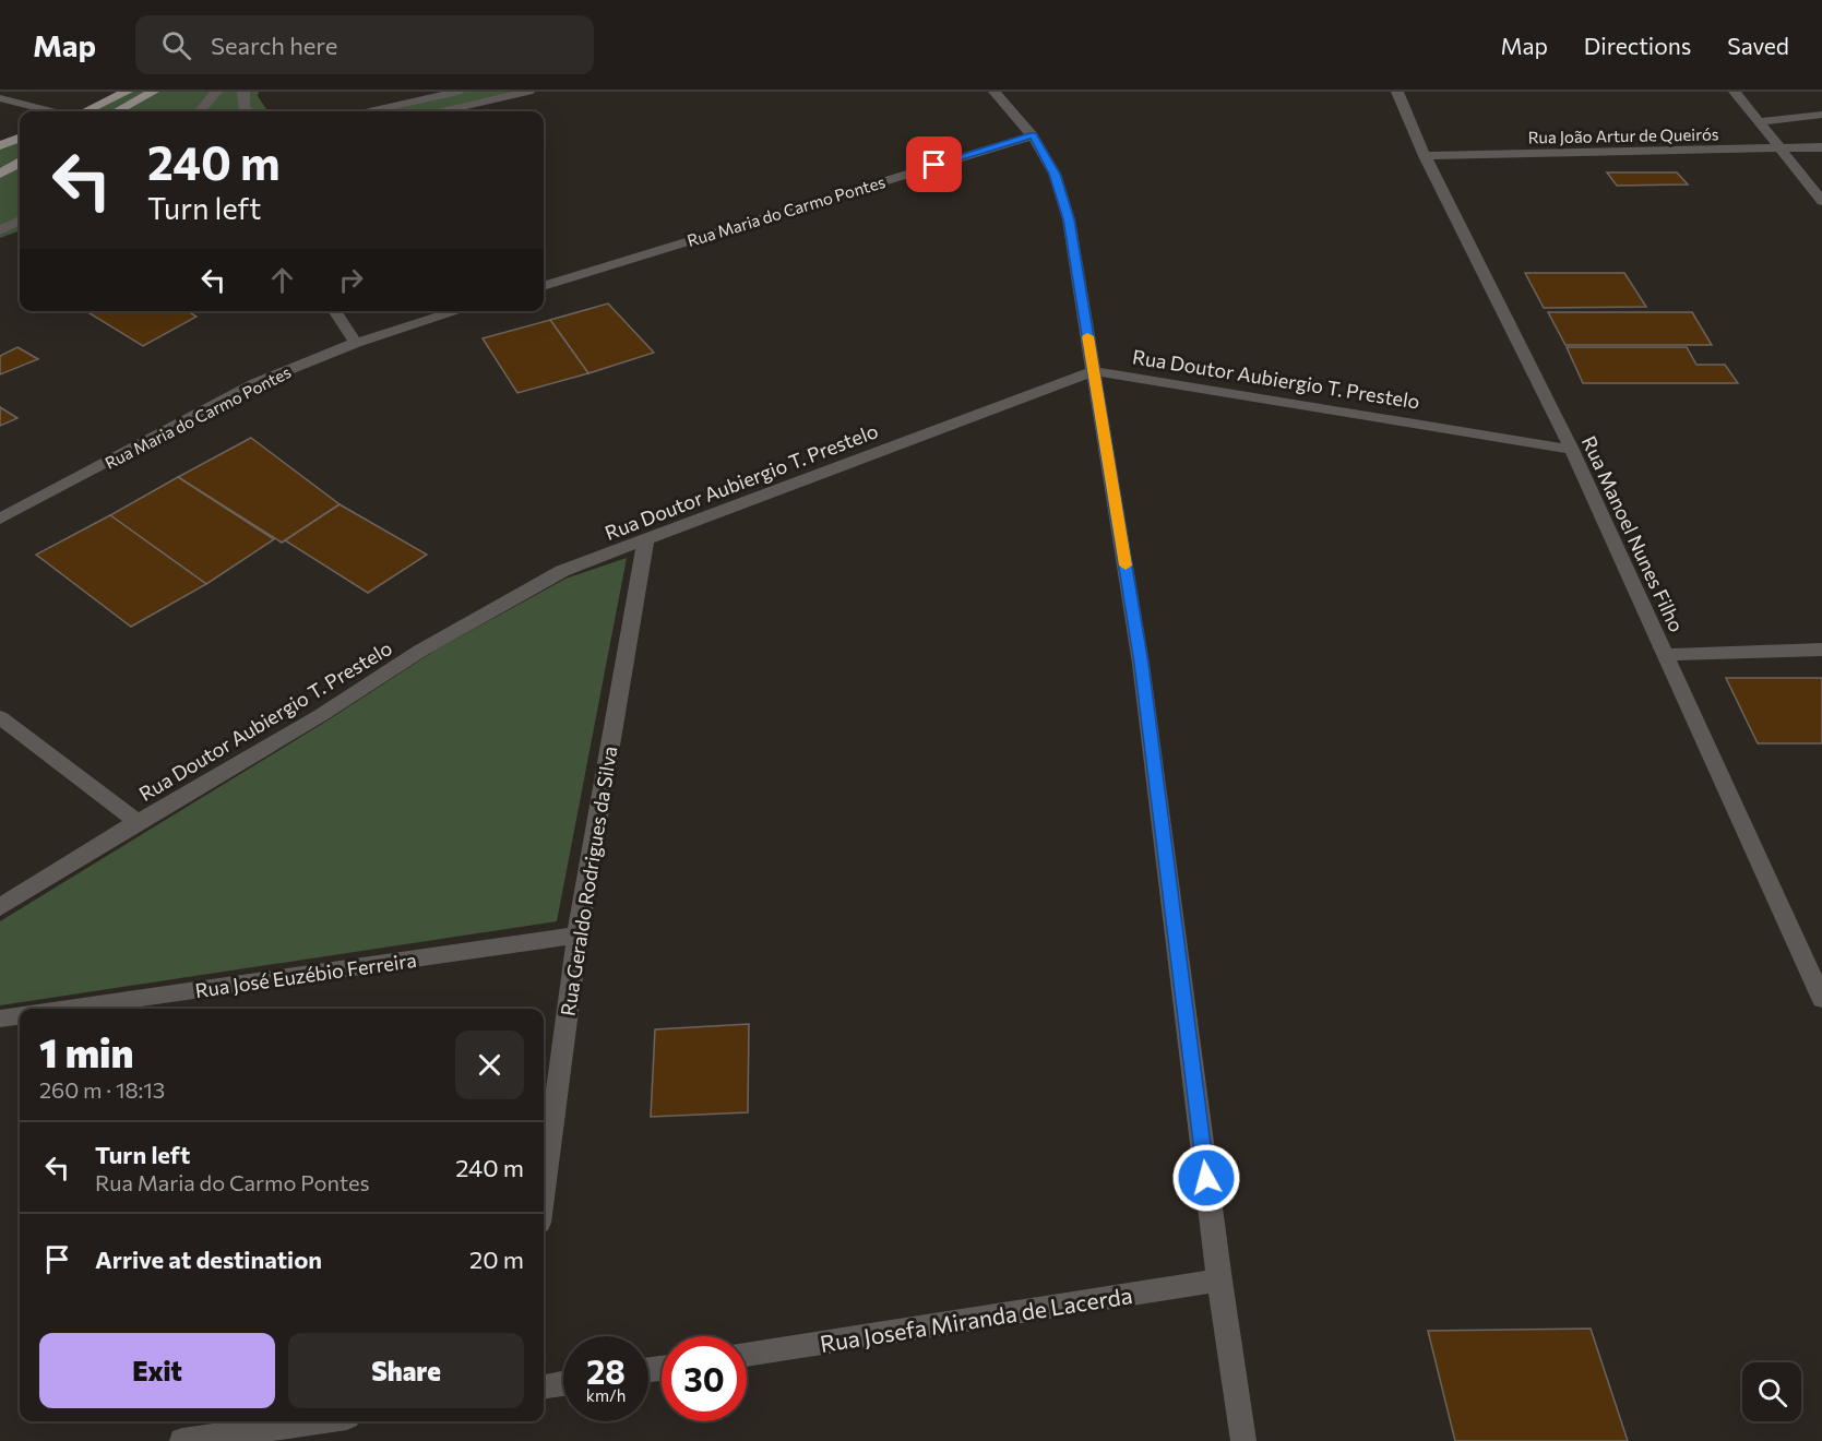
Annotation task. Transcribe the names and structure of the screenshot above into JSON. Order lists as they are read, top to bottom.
{
  "streets": {
    "street": [
      "Rua João Artur de Queirós",
      "Rua Maria do Carmo Pontes",
      "Rua Doutor Aubiergio T. Prestelo",
      "Rua Manoel Nunes Filho",
      "Rua Geraldo Rodrigues da Silva",
      "Rua José Euzébio Ferreira",
      "Rua Josefa Miranda de Lacerda"
    ]
  },
  "crossings": [
    ["Rua João Artur de Queirós", "Rua Manoel Nunes Filho"],
    ["Rua Doutor Aubiergio T. Prestelo", "Rua Manoel Nunes Filho"],
    ["Rua Doutor Aubiergio T. Prestelo", "Rua Geraldo Rodrigues da Silva"],
    ["Rua Geraldo Rodrigues da Silva", "Rua José Euzébio Ferreira"]
  ],
  "page": {
    "header": "Map",
    "search": "Search here",
    "nav": ["Map", "Directions", "Saved"],
    "turn": ["240 m", "Turn left"],
    "heading": ["1 min", "260 m · 18:13"],
    "list": [
      {
        "name": "Turn left",
        "note": "Rua Maria do Carmo Pontes",
        "value": "240 m"
      },
      {
        "name": "Arrive at destination",
        "value": "20 m"
      }
    ],
    "buttons": ["Exit", "Share"],
    "speed": "28 km/h",
    "limit": "30"
  }
}
